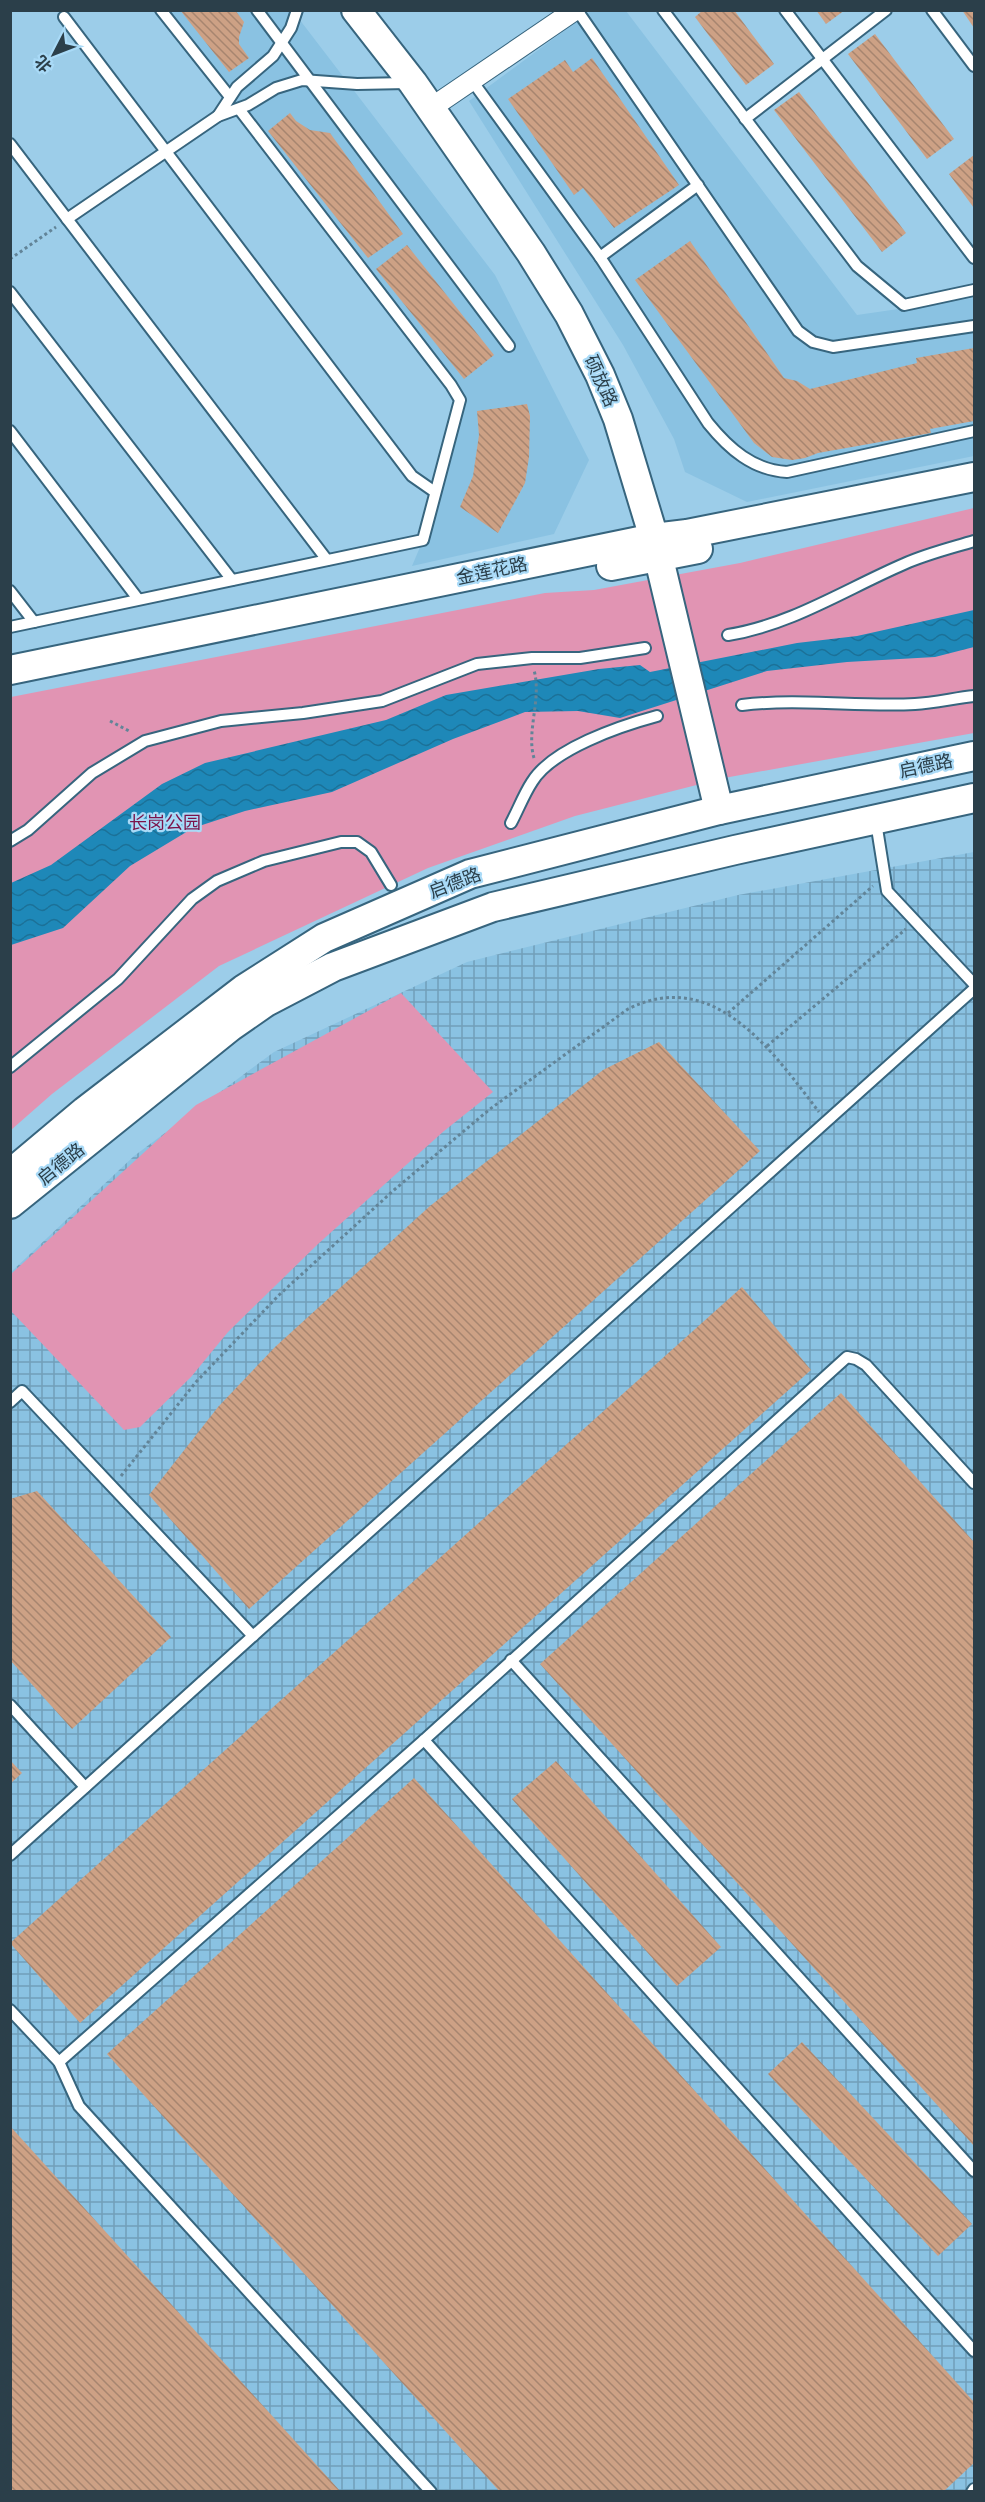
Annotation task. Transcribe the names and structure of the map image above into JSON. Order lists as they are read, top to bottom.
{
  "streets": {
    "street": ["硕放路", "金莲花路", "启德路"]
  },
  "crossings": [
    ["硕放路", "金莲花路"],
    ["硕放路", "启德路"]
  ],
  "parks": ["长岗公园"],
  "north": "bottom left"
}
